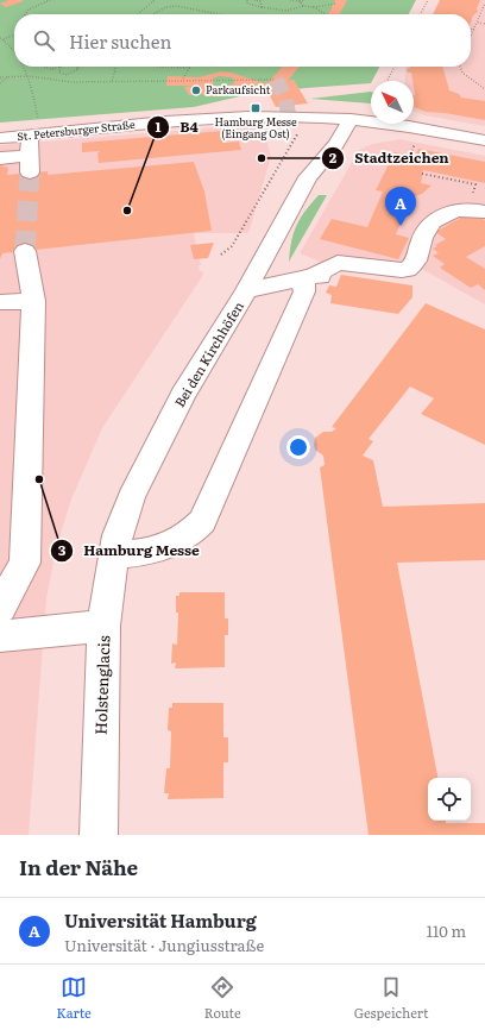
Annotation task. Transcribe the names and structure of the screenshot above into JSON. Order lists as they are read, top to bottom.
{
  "streets": {
    "street": ["St. Petersburger Straße", "Bei den Kirchhöfen", "Holstenglacis"]
  },
  "crossings": [
    ["St. Petersburger Straße", "Bei den Kirchhöfen"],
    ["Bei den Kirchhöfen", "Holstenglacis"]
  ],
  "places": {
    "other": [
      "Parkaufsicht",
      "Stadtzeichen",
      "B4",
      "Hamburg Messe"
    ],
    "transit": ["Hamburg Messe (Eingang Ost)"]
  },
  "north": "top left",
  "page": {
    "search": "Hier suchen",
    "pins": "A",
    "heading": "In der Nähe",
    "list": [
      {
        "mark": "A",
        "name": "Universität Hamburg",
        "note": "Universität · Jungiusstraße",
        "value": "110 m"
      }
    ],
    "nav": ["Karte", "Route", "Gespeichert"]
  }
}
